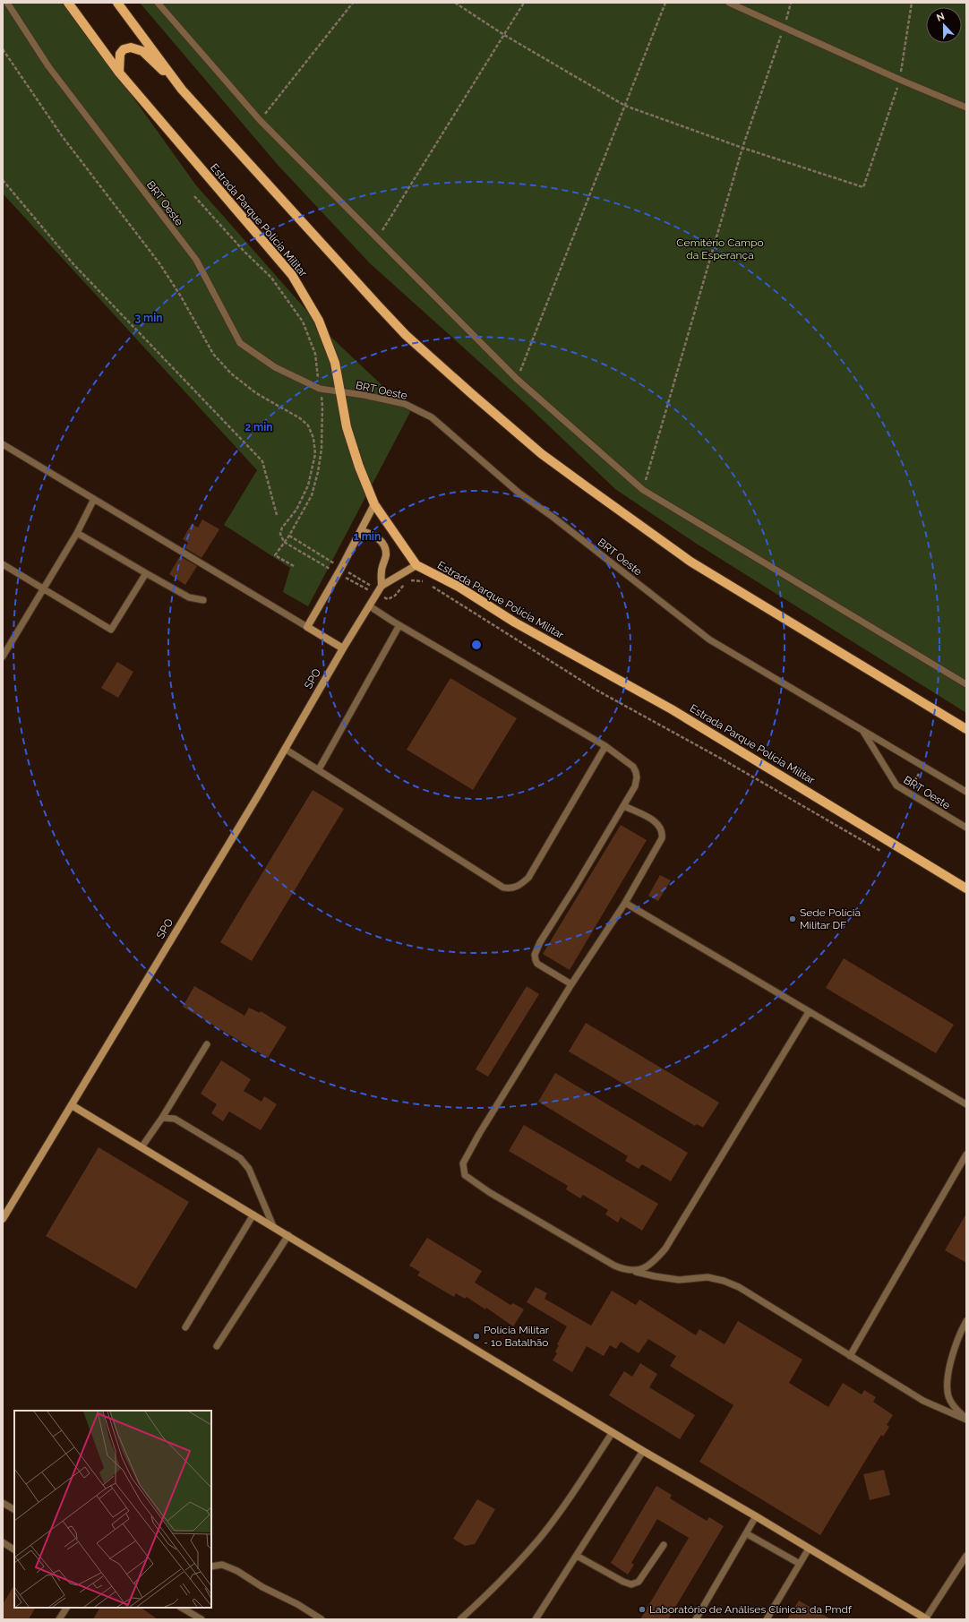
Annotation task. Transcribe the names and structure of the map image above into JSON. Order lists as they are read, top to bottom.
{
  "streets": {
    "main road": ["Estrada Parque Polícia Militar"],
    "street": ["SPO"],
    "lane": ["BRT Oeste"]
  },
  "crossings": [
    ["BRT Oeste", "Estrada Parque Polícia Militar"]
  ],
  "parks": ["Cemitério Campo da Esperança"],
  "places": ["Sede Polícia Militar DF", "Polícia Militar - 1o Batalhão", "Laboratório de Análises Clínicas da Pmdf"],
  "north": "top",
  "rings": ["3 min", "2 min", "1 min"]
}
